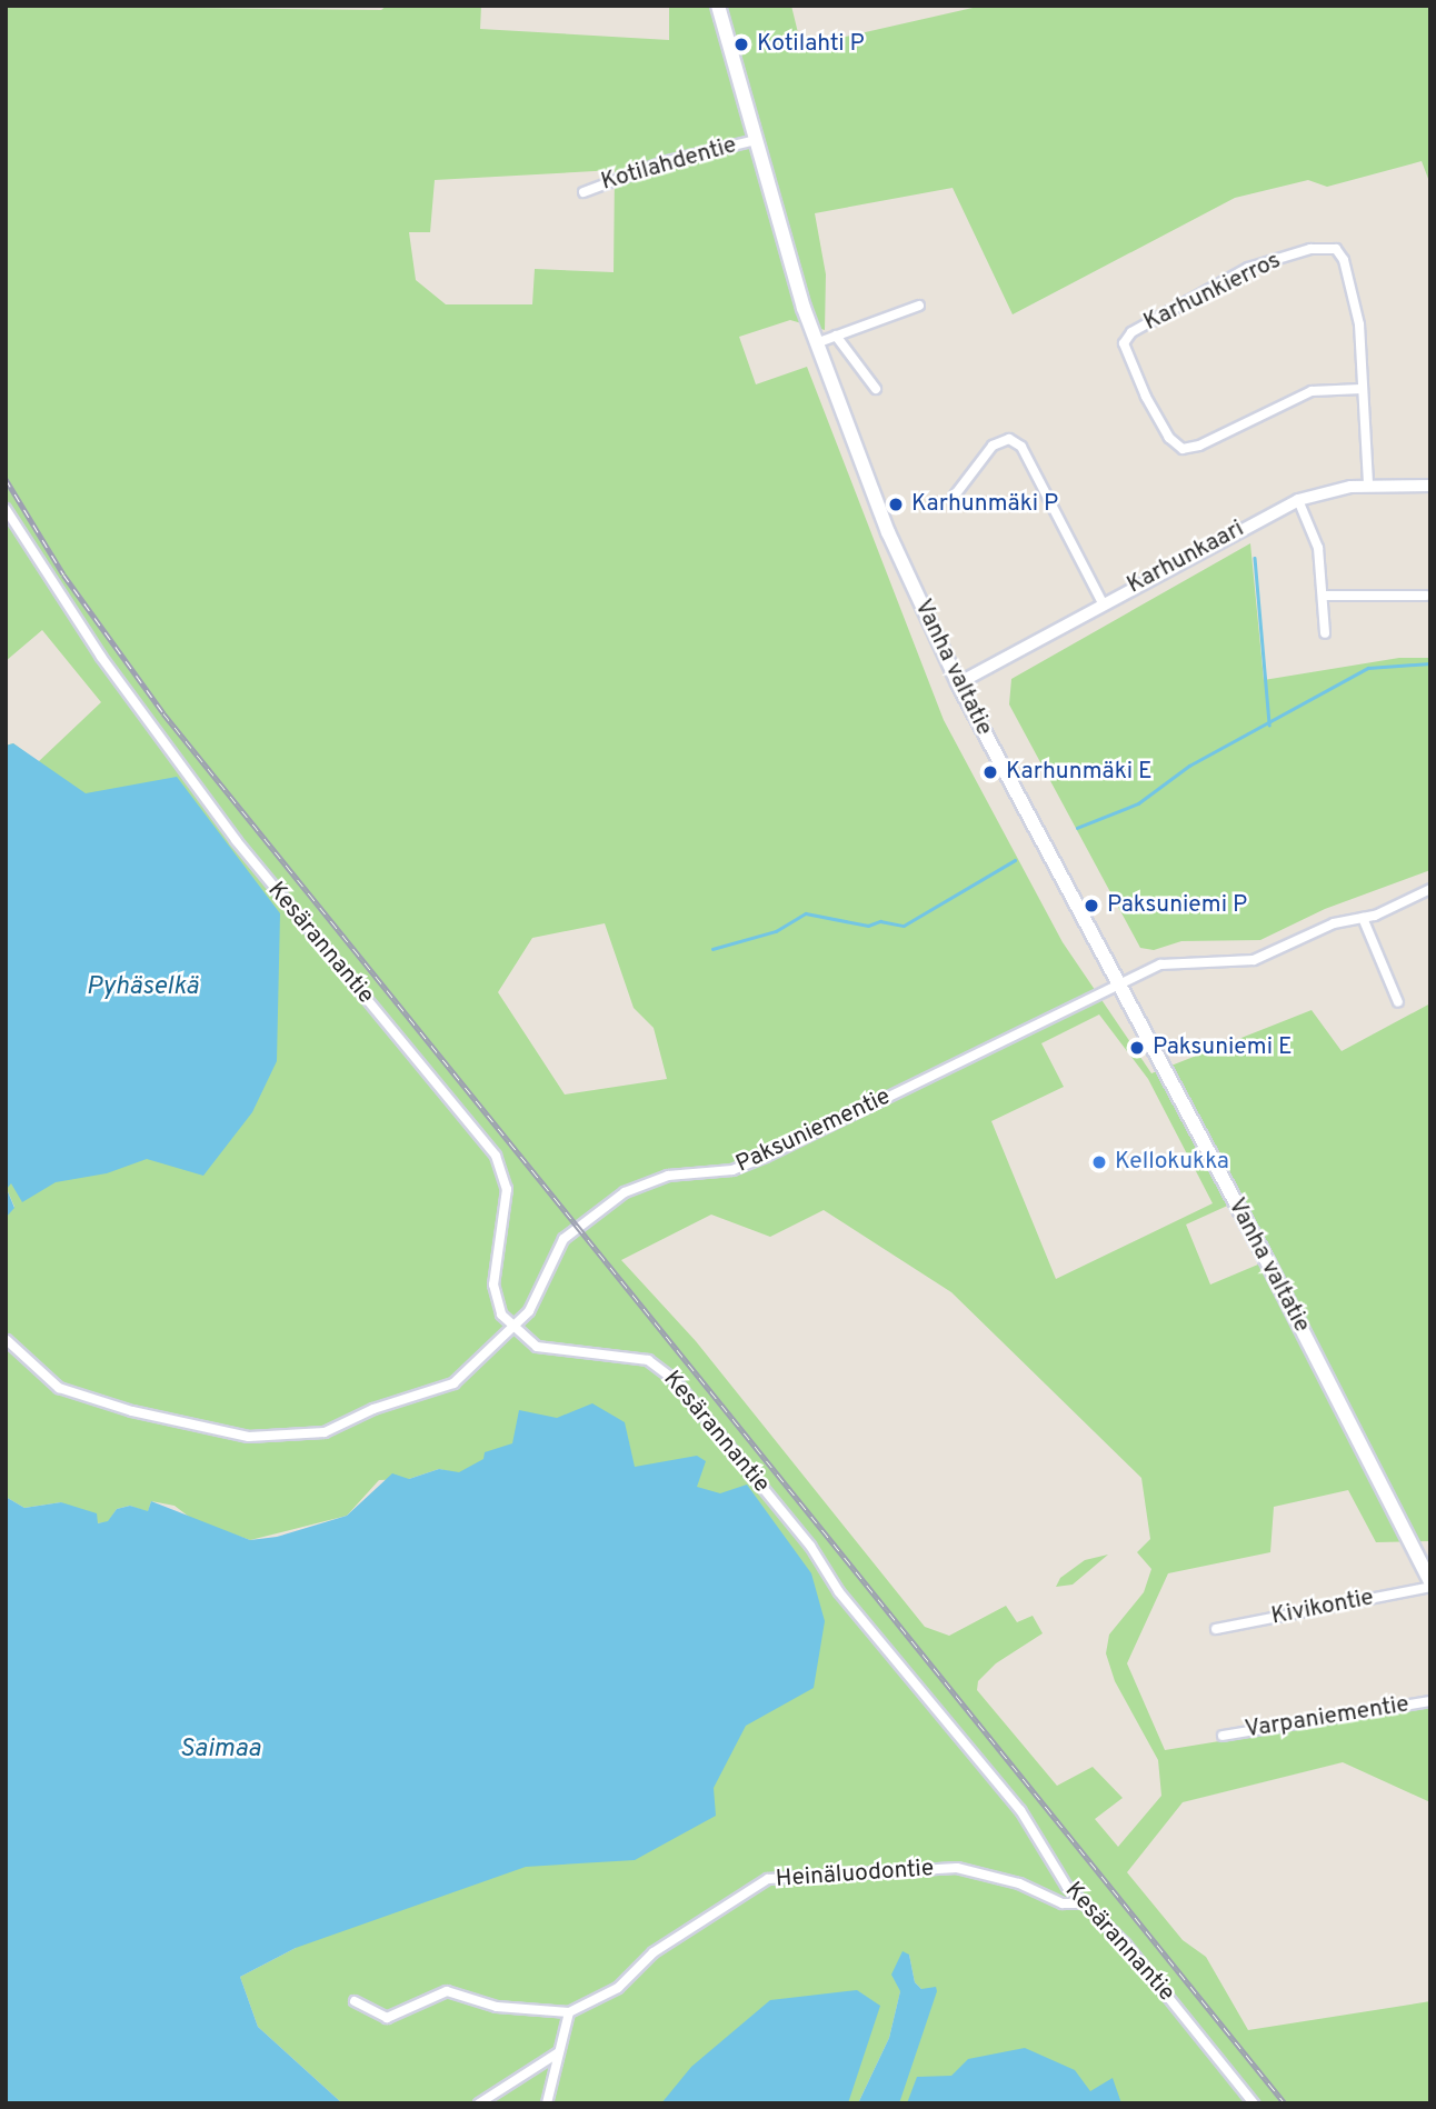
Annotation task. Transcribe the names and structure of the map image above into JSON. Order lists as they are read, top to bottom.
{
  "streets": {
    "main road": ["Vanha valtatie"],
    "street": [
      "Kotilahdentie",
      "Karhunkierros",
      "Karhunkaari",
      "Kesärannantie",
      "Paksuniementie",
      "Kivikontie",
      "Varpaniementie",
      "Heinäluodontie"
    ]
  },
  "crossings": [
    ["Kotilahdentie", "Vanha valtatie"],
    ["Karhunkierros", "Karhunkaari"],
    ["Karhunkaari", "Vanha valtatie"],
    ["Vanha valtatie", "Paksuniementie"],
    ["Vanha valtatie", "Kivikontie"],
    ["Kesärannantie", "Paksuniementie"],
    ["Kesärannantie", "Heinäluodontie"]
  ],
  "water": ["Pyhäselkä", "Saimaa"],
  "places": [
    "Kotilahti P",
    "Karhunmäki P",
    "Karhunmäki E",
    "Paksuniemi P",
    "Paksuniemi E",
    "Kellokukka"
  ]
}
